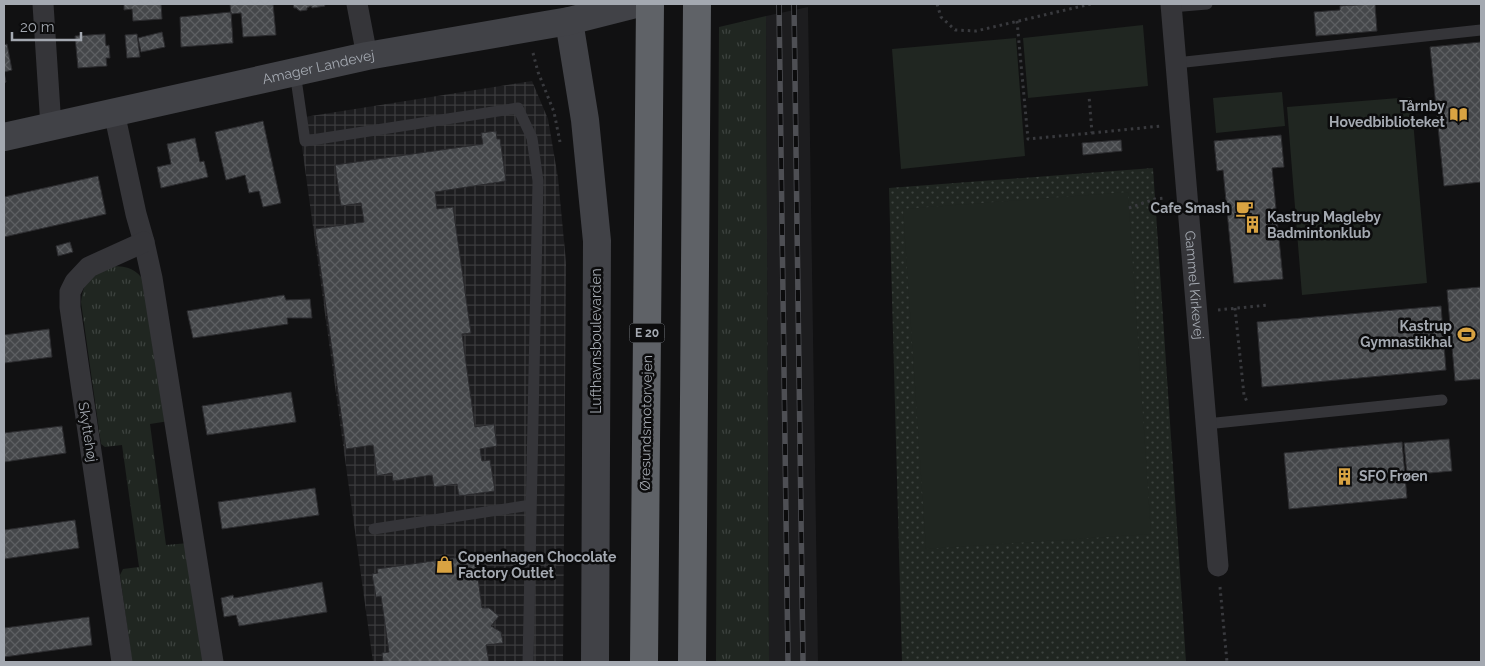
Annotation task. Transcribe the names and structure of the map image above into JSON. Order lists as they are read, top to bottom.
{
  "streets": {
    "highway": ["E 20", "Øresundsmotorvejen"],
    "street": [
      "Amager Landevej",
      "Gammel Kirkevej",
      "Lufthavnsboulevarden",
      "Skyttehøj"
    ]
  },
  "crossings": [
    ["Amager Landevej", "Lufthavnsboulevarden"]
  ],
  "places": {
    "library": ["Tårnby Hovedbiblioteket"],
    "cafe": ["Cafe Smash"],
    "building": ["Kastrup Magleby Badmintonklub", "SFO Frøen"],
    "sports": ["Kastrup Gymnastikhal"],
    "shop": ["Copenhagen Chocolate Factory Outlet"]
  },
  "scale_bar": "20 m"
}
